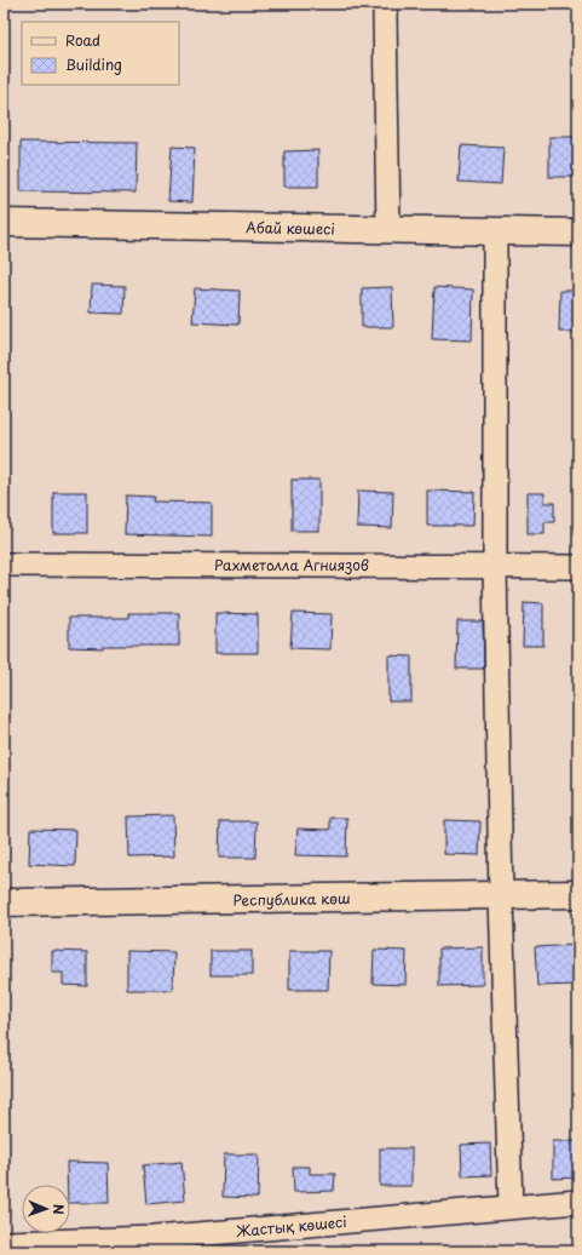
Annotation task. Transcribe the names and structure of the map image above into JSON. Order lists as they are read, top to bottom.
{
  "streets": {
    "main road": ["Абай көшесі", "Республика көш"],
    "street": ["Рахметолла Агниязов", "Жастық көшесі"]
  },
  "legend": ["Road", "Building"],
  "north": "right"
}
